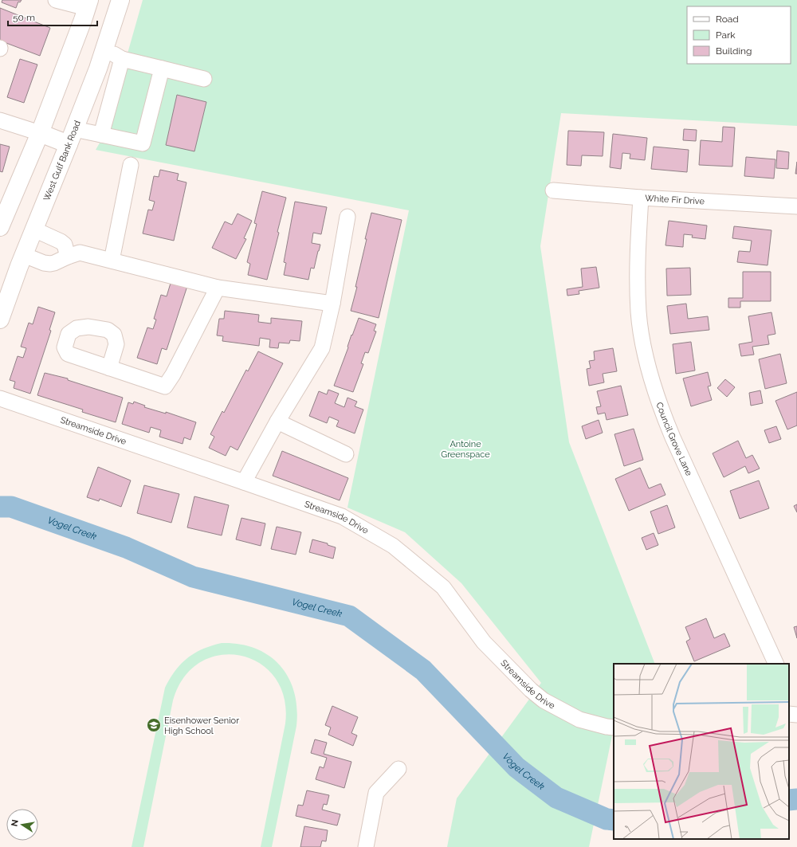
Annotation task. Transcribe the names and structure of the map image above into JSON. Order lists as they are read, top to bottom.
{
  "streets": {
    "main road": ["West Gulf Bank Road"],
    "street": ["White Fir Drive", "Streamside Drive", "Council Grove Lane"]
  },
  "crossings": [
    ["White Fir Drive", "Council Grove Lane"]
  ],
  "water": ["Vogel Creek"],
  "parks": ["Antoine Greenspace"],
  "places": {
    "school or university": ["Eisenhower Senior High School"]
  },
  "legend": ["Road", "Park", "Building"],
  "scale_bar": "50 m",
  "north": "left"
}
